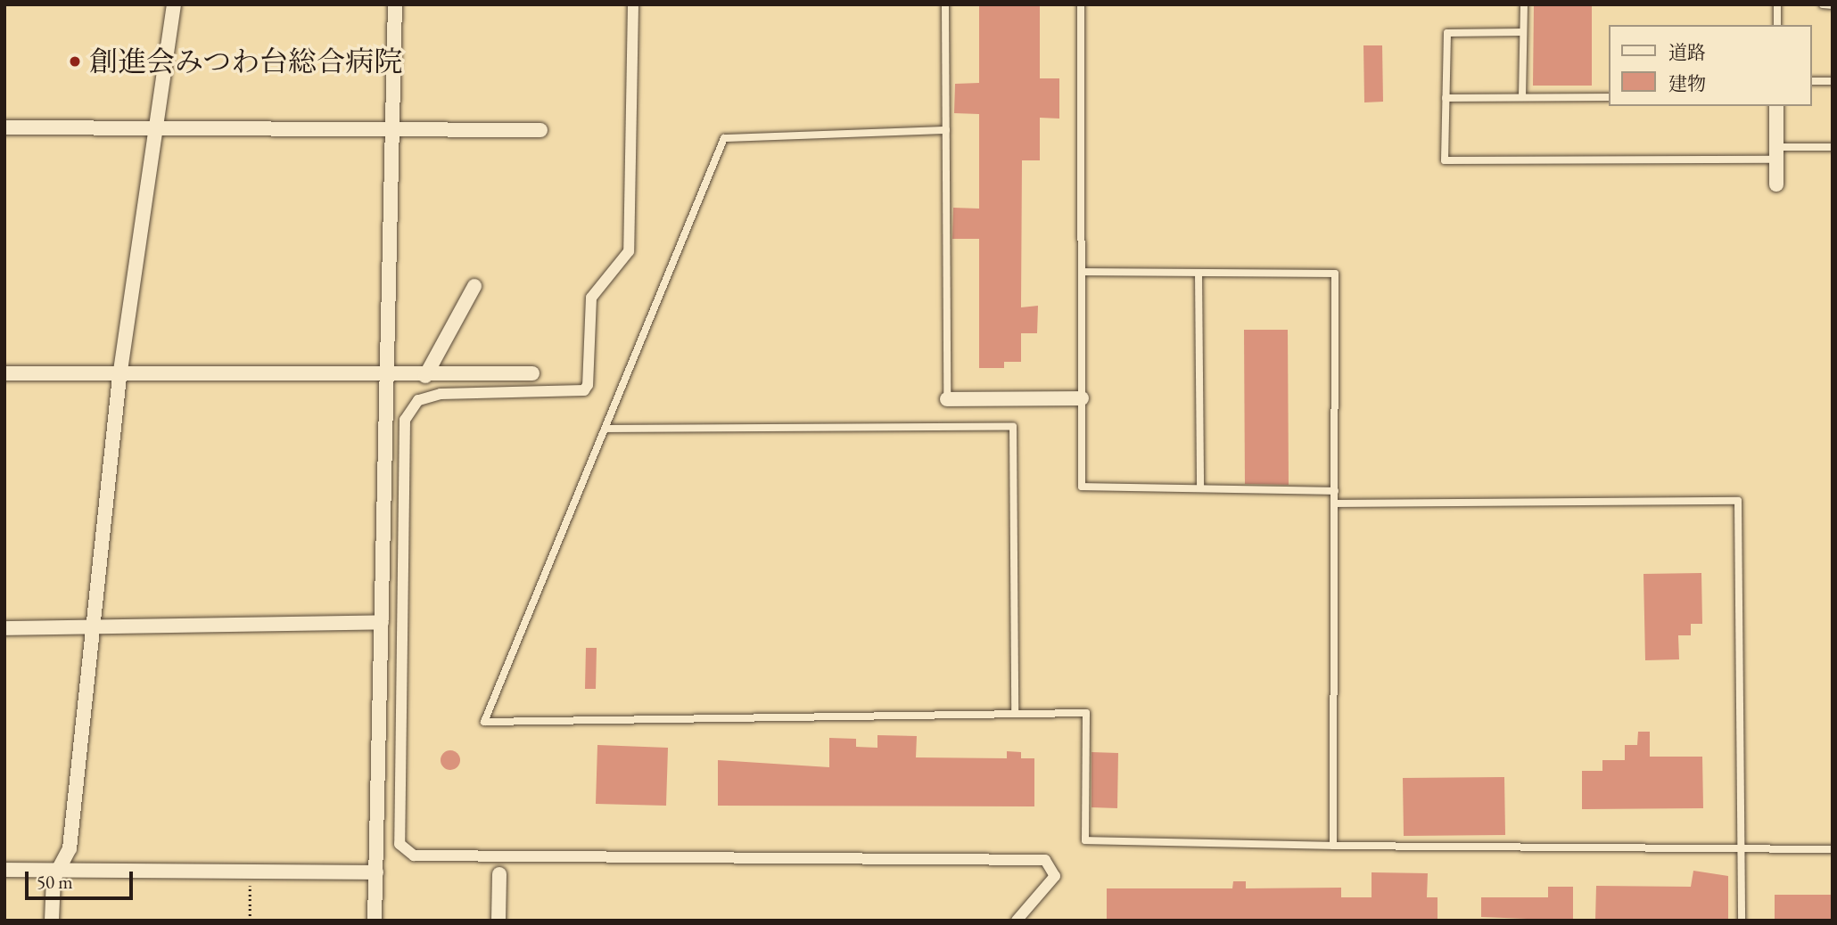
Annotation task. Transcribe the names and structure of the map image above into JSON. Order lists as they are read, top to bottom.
{
  "places": ["創進会みつわ台総合病院"],
  "legend": ["道路", "建物"],
  "scale_bar": "50 m"
}
